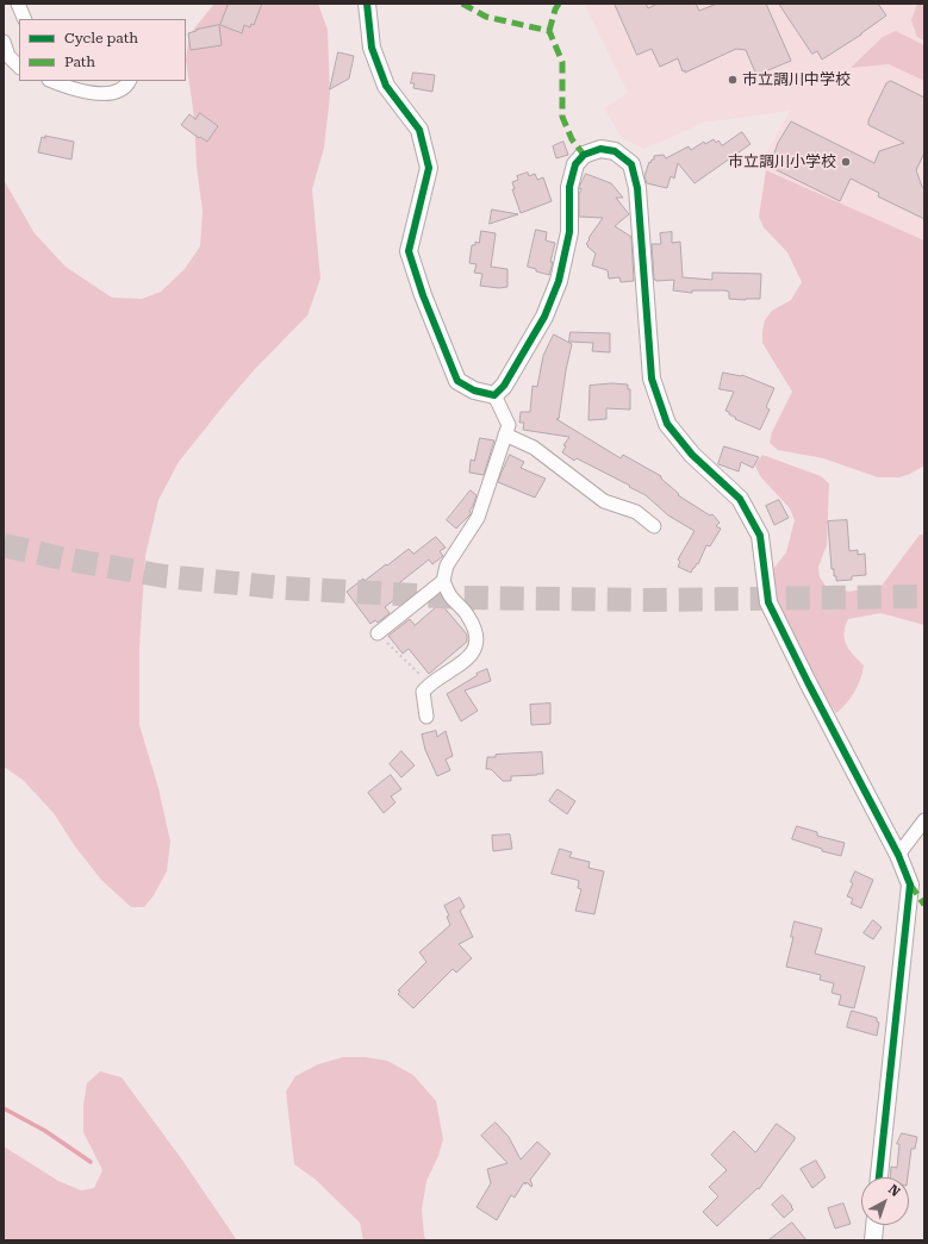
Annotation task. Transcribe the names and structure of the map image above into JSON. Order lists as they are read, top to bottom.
{
  "places": ["市立調川中学校", "市立調川小学校"],
  "legend": ["Cycle path", "Path"],
  "north": "top right"
}
